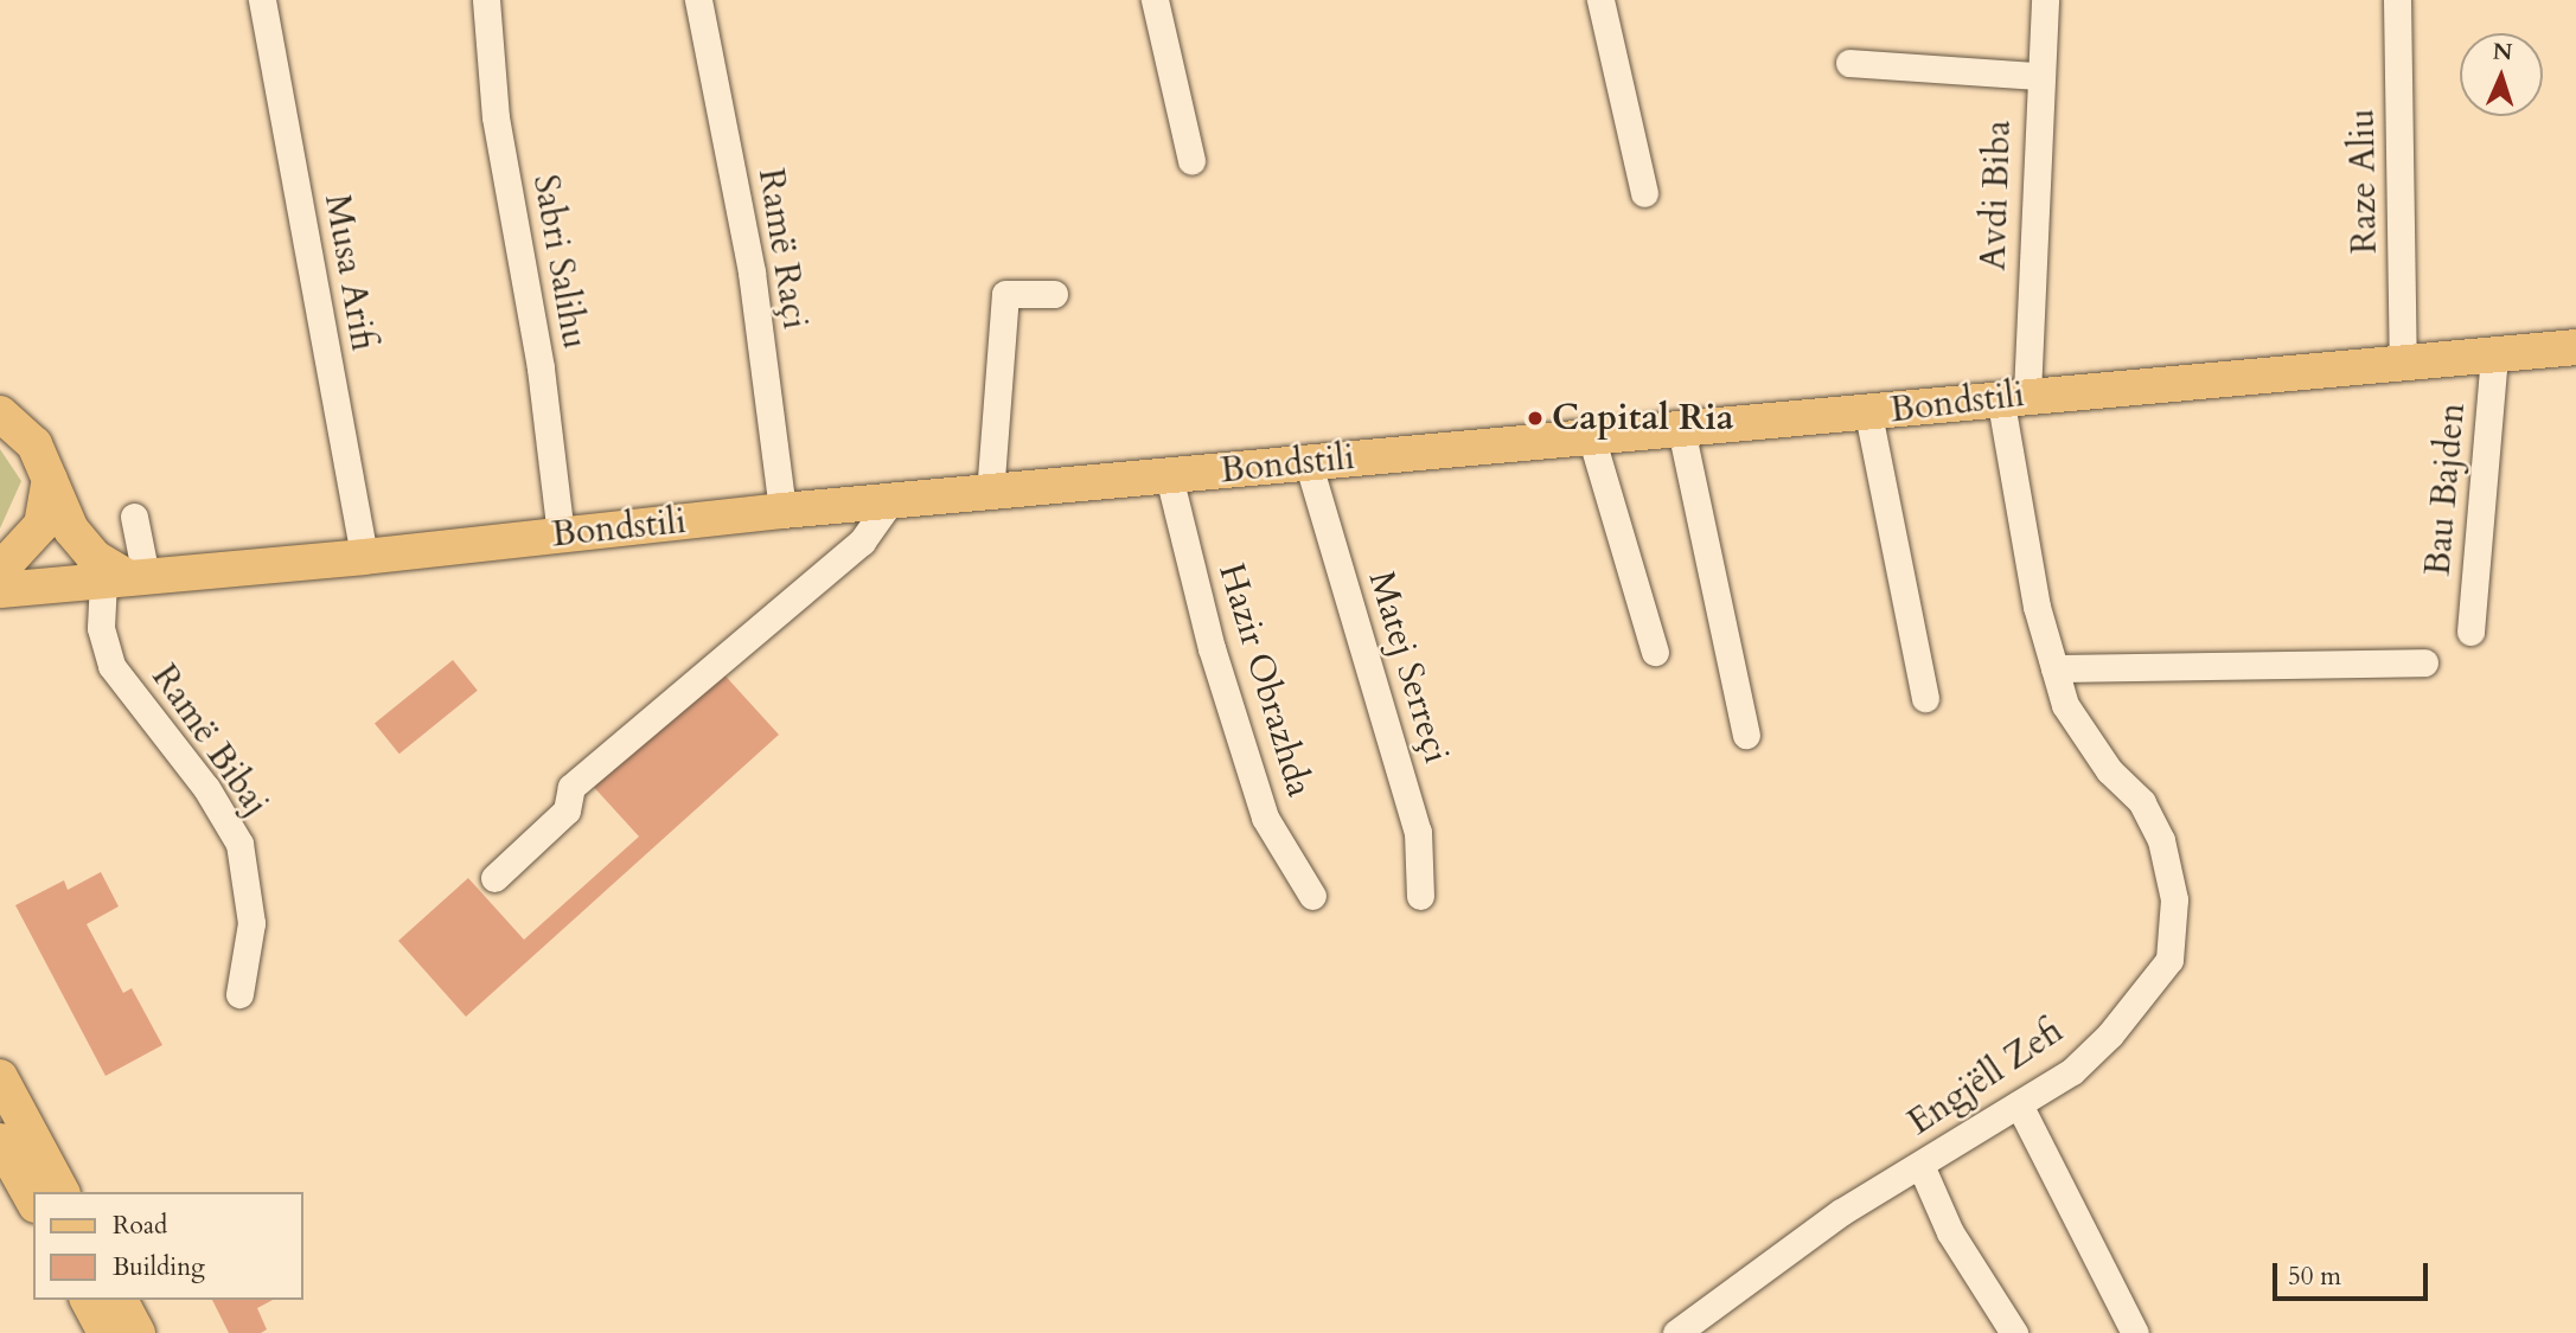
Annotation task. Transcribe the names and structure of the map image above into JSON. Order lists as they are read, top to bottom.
{
  "streets": {
    "main road": ["Bondstili"],
    "street": [
      "Raze Aliu",
      "Avdi Biba",
      "Ramë Raçi",
      "Sabri Salihu",
      "Musa Arifi",
      "Bau Bajden",
      "Matej Serreçi",
      "Hazir Obrazhda",
      "Ramë Bibaj",
      "Engjëll Zefi"
    ]
  },
  "crossings": [
    ["Raze Aliu", "Bondstili"],
    ["Avdi Biba", "Bondstili"],
    ["Avdi Biba", "Engjëll Zefi"],
    ["Ramë Raçi", "Bondstili"],
    ["Sabri Salihu", "Bondstili"],
    ["Musa Arifi", "Bondstili"],
    ["Bondstili", "Bau Bajden"],
    ["Bondstili", "Matej Serreçi"],
    ["Bondstili", "Hazir Obrazhda"],
    ["Bondstili", "Ramë Bibaj"],
    ["Bondstili", "Engjëll Zefi"]
  ],
  "places": ["Capital Ria"],
  "legend": ["Road", "Building"],
  "scale_bar": "50 m",
  "north": "top"
}
